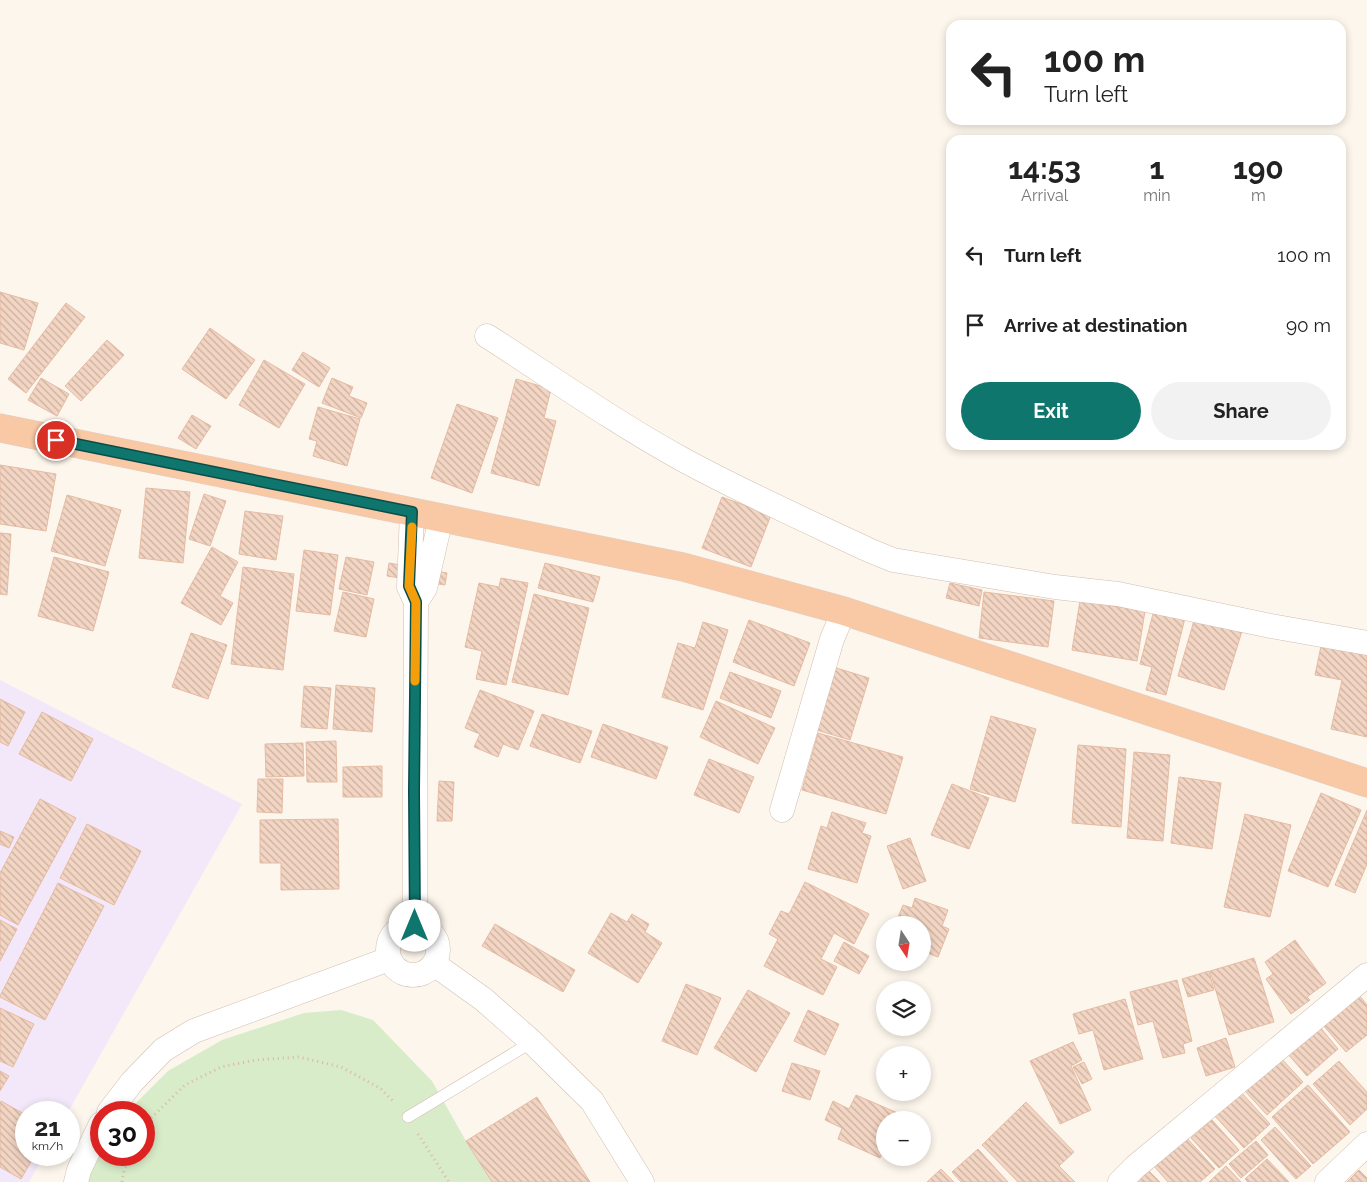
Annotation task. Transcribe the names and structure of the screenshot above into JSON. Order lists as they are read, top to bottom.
{
  "north": "bottom",
  "page": {
    "turn": ["100 m", "Turn left"],
    "eta": [
      "14:53",
      "Arrival",
      "1",
      "min",
      "190",
      "m"
    ],
    "list": [
      {
        "name": "Turn left",
        "value": "100 m"
      },
      {
        "name": "Arrive at destination",
        "value": "90 m"
      }
    ],
    "buttons": ["Exit", "Share"],
    "map_buttons": ["+", "−"],
    "speed": "21 km/h",
    "limit": "30"
  }
}
